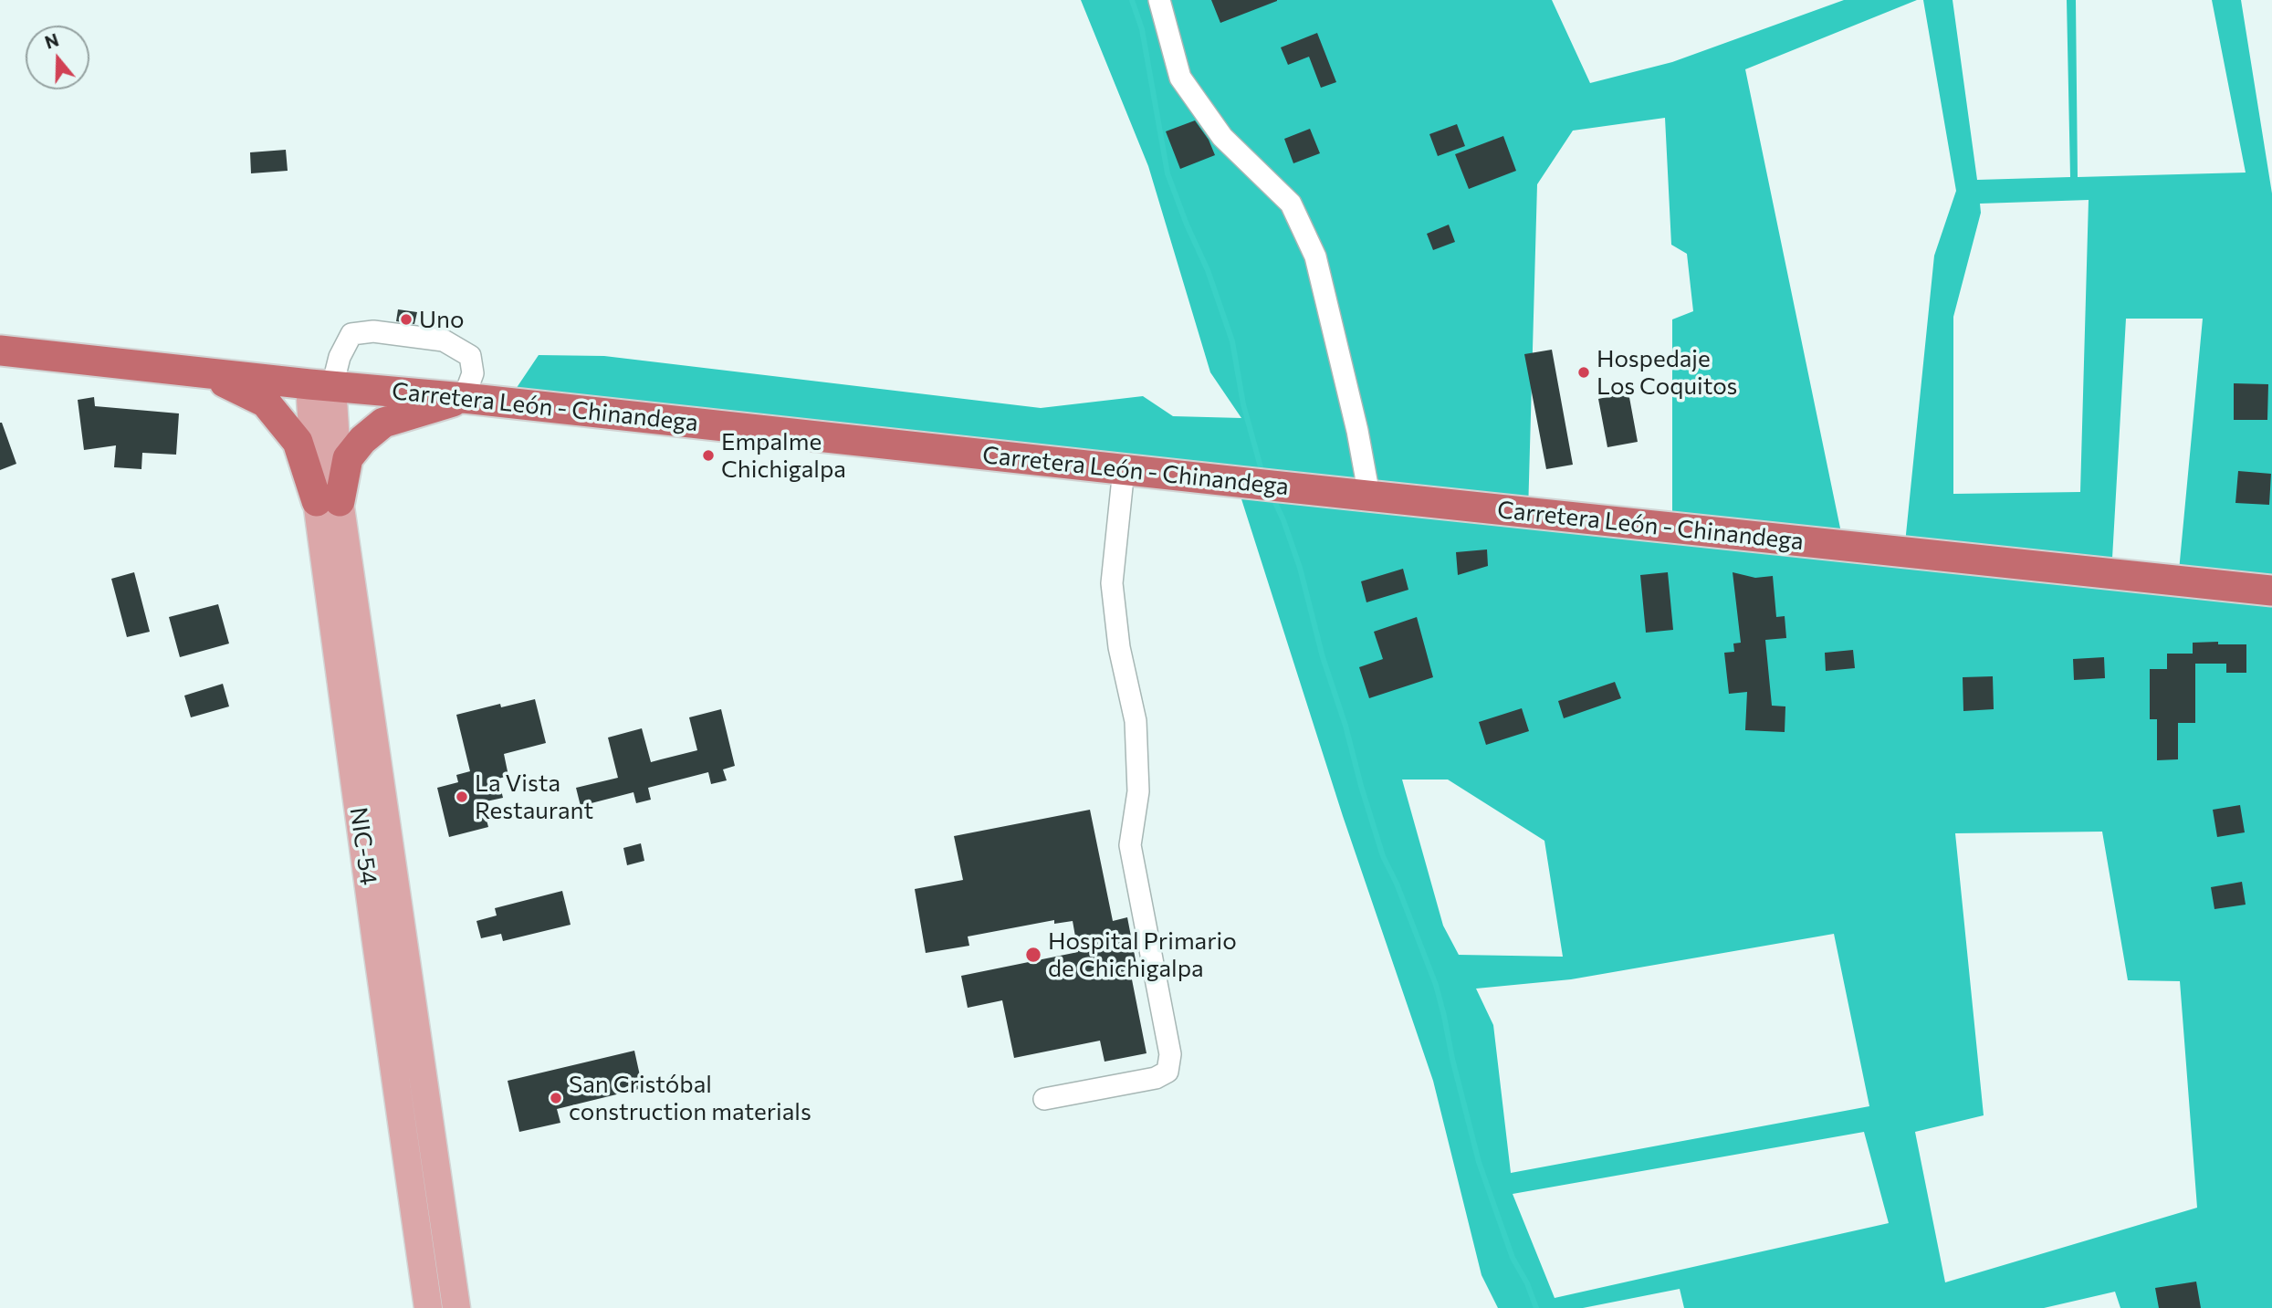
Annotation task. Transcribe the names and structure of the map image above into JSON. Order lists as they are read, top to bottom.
{
  "streets": {
    "highway": ["Carretera León - Chinandega"],
    "main road": ["NIC-54"]
  },
  "crossings": [
    ["Carretera León - Chinandega", "NIC-54"]
  ],
  "places": [
    "Uno",
    "Hospedaje Los Coquitos",
    "Empalme Chichigalpa",
    "La Vista Restaurant",
    "Hospital Primario de Chichigalpa",
    "San Cristóbal construction materials"
  ],
  "north": "top"
}
